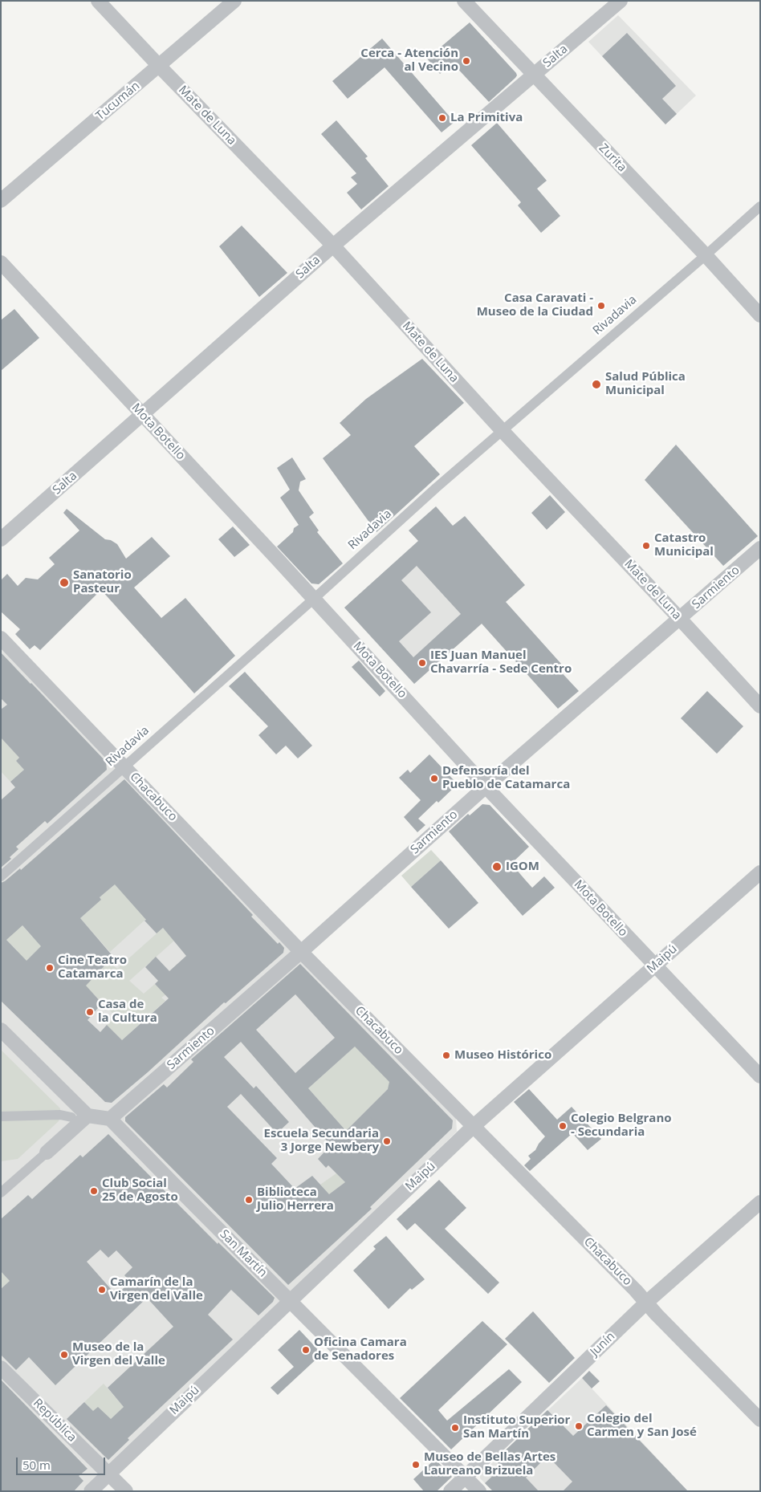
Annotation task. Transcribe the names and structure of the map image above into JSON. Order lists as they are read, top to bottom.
{
  "streets": {
    "street": [
      "Salta",
      "Tucumán",
      "Mate de Luna",
      "Zurita",
      "Rivadavia",
      "Mota Botello",
      "Sarmiento",
      "Chacabuco",
      "Maipú",
      "San Martín",
      "Junín",
      "República"
    ]
  },
  "crossings": [
    ["Salta", "Mate de Luna"],
    ["Salta", "Zurita"],
    ["Salta", "Mota Botello"],
    ["Tucumán", "Mate de Luna"],
    ["Mate de Luna", "Rivadavia"],
    ["Mate de Luna", "Sarmiento"],
    ["Zurita", "Rivadavia"],
    ["Rivadavia", "Mota Botello"],
    ["Rivadavia", "Chacabuco"],
    ["Mota Botello", "Sarmiento"],
    ["Mota Botello", "Maipú"],
    ["Sarmiento", "Chacabuco"],
    ["Sarmiento", "San Martín"],
    ["Chacabuco", "Maipú"],
    ["Chacabuco", "Junín"],
    ["Maipú", "San Martín"],
    ["Maipú", "República"],
    ["San Martín", "Junín"]
  ],
  "places": [
    "Cerca - Atención al Vecino",
    "La Primitiva",
    "Casa Caravati - Museo de la Ciudad",
    "Salud Pública Municipal",
    "Catastro Municipal",
    "Sanatorio Pasteur",
    "IES Juan Manuel Chavarría - Sede Centro",
    "Defensoría del Pueblo de Catamarca",
    "IGOM",
    "Cine Teatro Catamarca",
    "Casa de la Cultura",
    "Museo Histórico",
    "Colegio Belgrano - Secundaria",
    "Escuela Secundaria 3 Jorge Newbery",
    "Club Social 25 de Agosto",
    "Biblioteca Julio Herrera",
    "Camarín de la Virgen del Valle",
    "Oficina Camara de Senadores",
    "Museo de la Virgen del Valle",
    "Colegio del Carmen y San José",
    "Instituto Superior San Martín",
    "Museo de Bellas Artes Laureano Brizuela"
  ],
  "scale_bar": "50 m"
}
